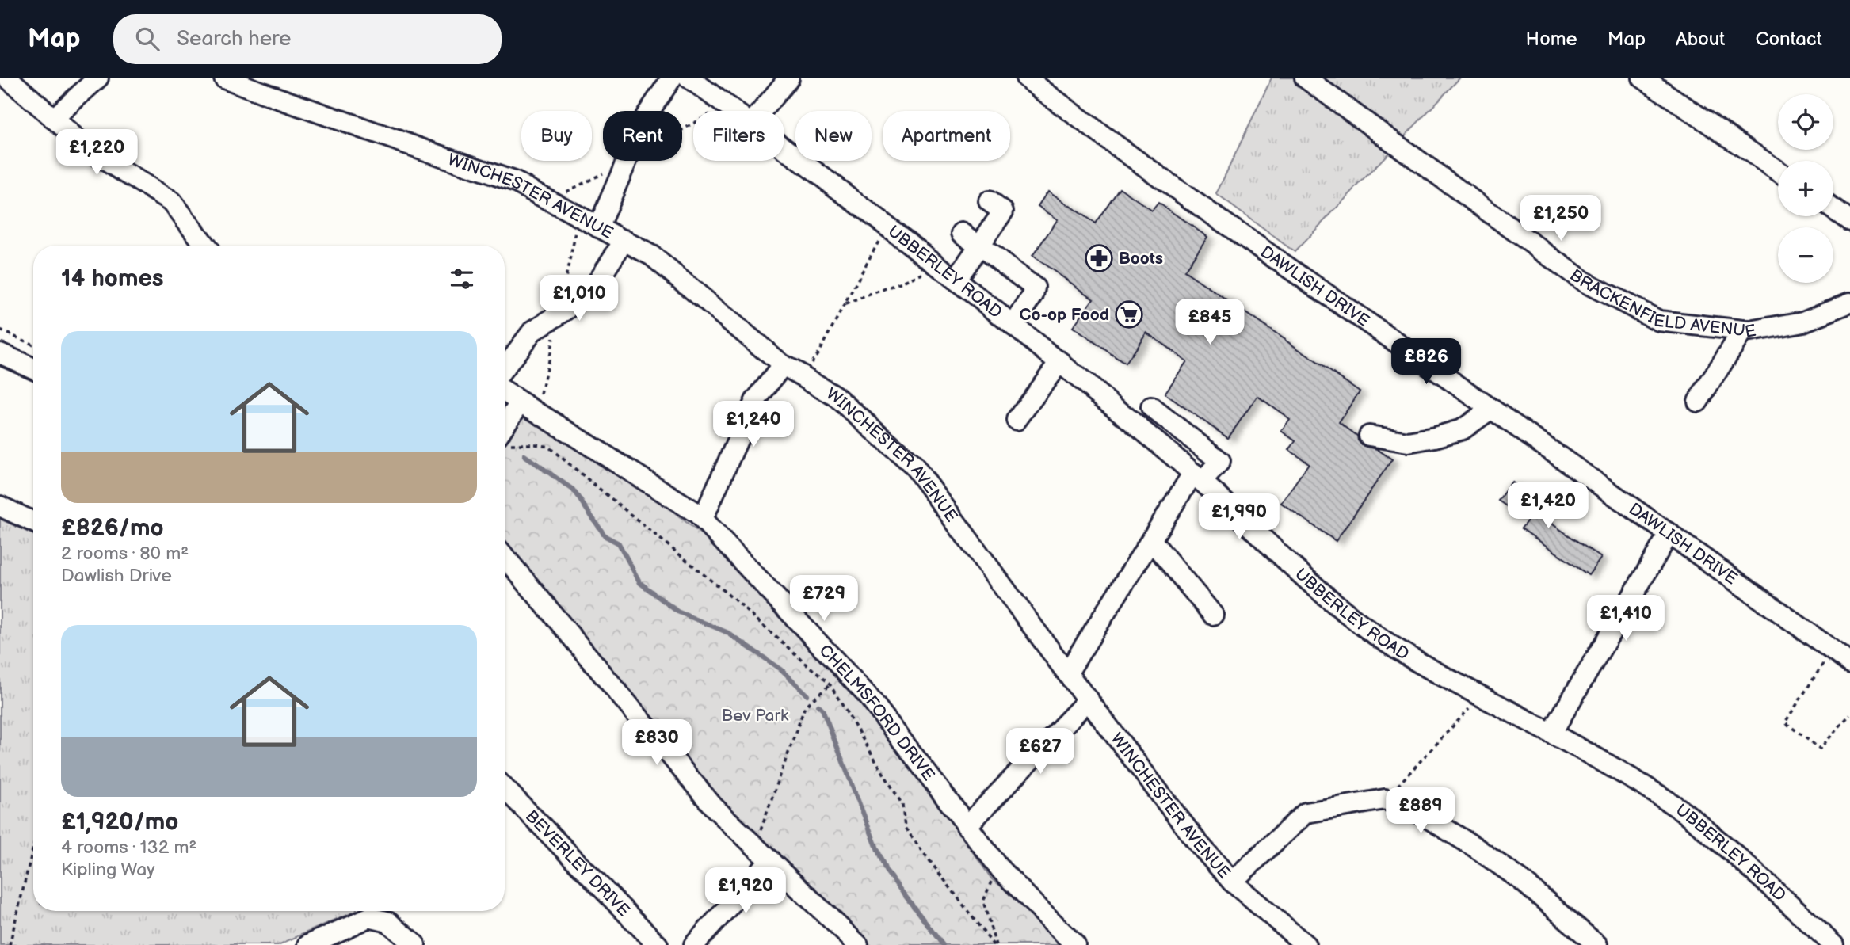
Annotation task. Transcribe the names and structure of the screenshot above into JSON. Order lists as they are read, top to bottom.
{
  "streets": {
    "street": [
      "WINCHESTER AVENUE",
      "UBBERLEY ROAD",
      "DAWLISH DRIVE",
      "BRACKENFIELD AVENUE",
      "CHELMSFORD DRIVE",
      "BEVERLEY DRIVE"
    ]
  },
  "parks": ["Bev Park"],
  "places": {
    "pharmacy": ["Boots"],
    "supermarket": ["Co-op Food"]
  },
  "page": {
    "header": "Map",
    "search": "Search here",
    "nav": [
      "Home",
      "Map",
      "About",
      "Contact"
    ],
    "map_buttons": ["+", "−"],
    "chip": [
      "Buy",
      "Rent",
      "Filters",
      "New",
      "Apartment"
    ],
    "price": [
      "£1,220",
      "£1,250",
      "£1,010",
      "£845",
      "£826",
      "£1,240",
      "£1,420",
      "£1,990",
      "£729",
      "£1,410",
      "£830",
      "£627",
      "£889",
      "£1,920"
    ],
    "heading": "14 homes",
    "list": [
      {
        "name": "£826/mo",
        "note": "2 rooms · 80 m² · Dawlish Drive"
      },
      {
        "name": "£1,920/mo",
        "note": "4 rooms · 132 m² · Kipling Way"
      }
    ]
  }
}
